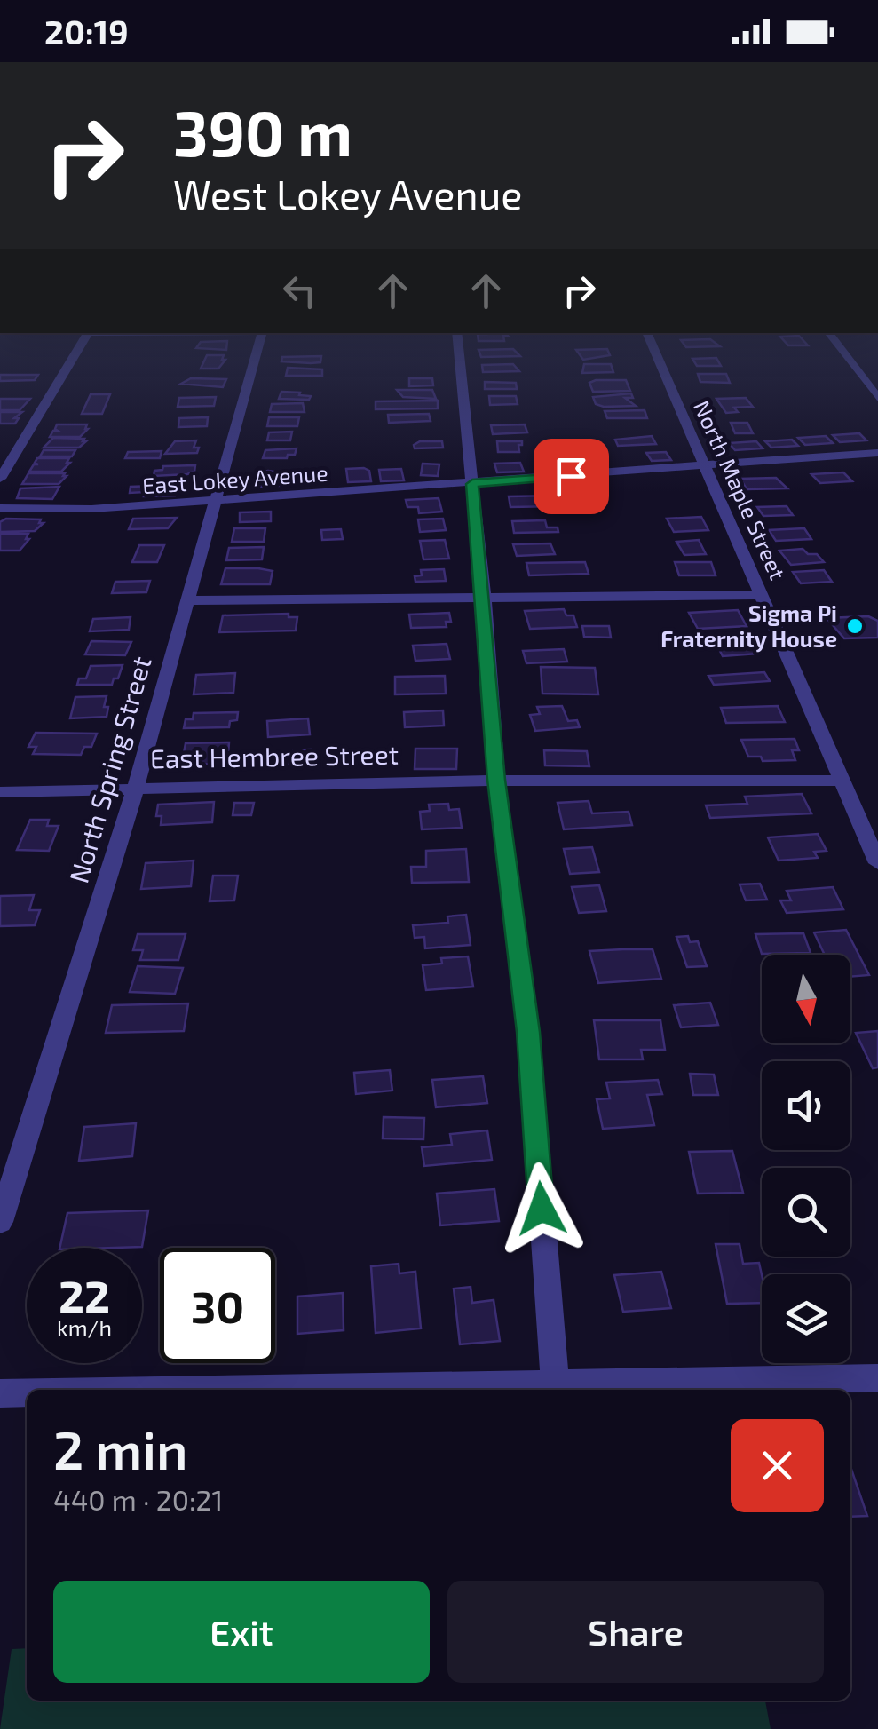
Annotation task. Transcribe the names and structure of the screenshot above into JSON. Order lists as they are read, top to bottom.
{
  "streets": {
    "street": [
      "East Lokey Avenue",
      "North Maple Street",
      "East Hembree Street",
      "North Spring Street"
    ]
  },
  "crossings": [
    ["East Lokey Avenue", "North Maple Street"],
    ["East Lokey Avenue", "North Spring Street"],
    ["North Maple Street", "East Hembree Street"],
    ["East Hembree Street", "North Spring Street"]
  ],
  "places": ["Sigma Pi Fraternity House"],
  "north": "bottom",
  "page": {
    "status": "20:19",
    "turn": ["390 m", "West Lokey Avenue"],
    "speed": "22 km/h",
    "limit": "30",
    "heading": ["2 min", "440 m · 20:21"],
    "buttons": ["Exit", "Share"]
  }
}
